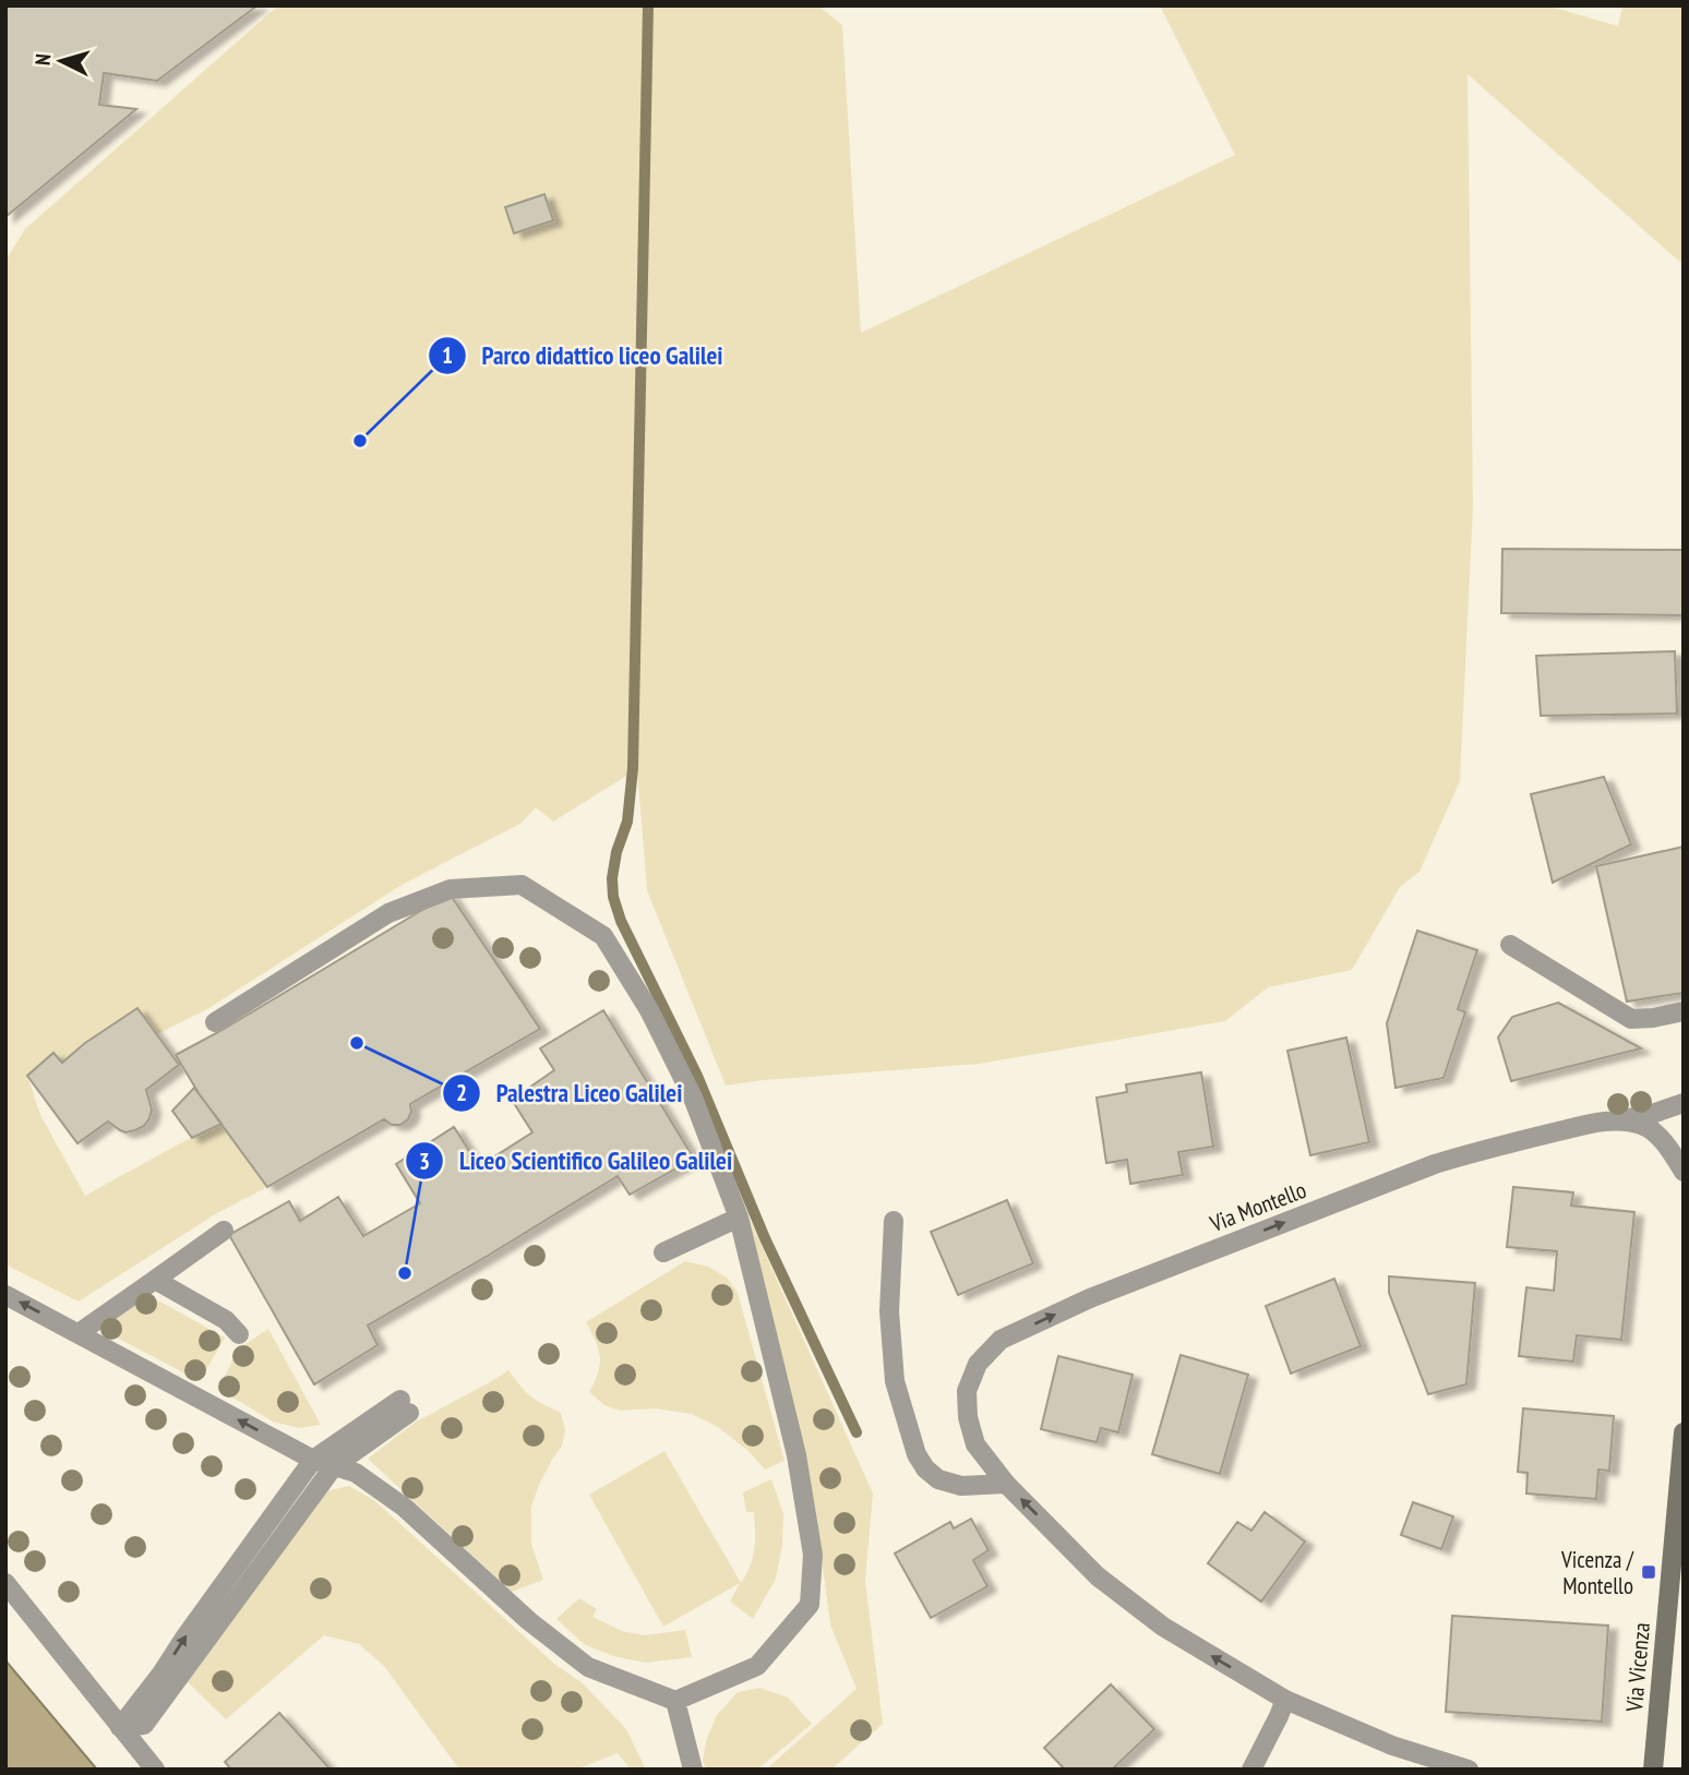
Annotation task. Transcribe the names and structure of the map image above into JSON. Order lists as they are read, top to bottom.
{
  "streets": {
    "main road": ["Via Vicenza"],
    "street": ["Via Montello"]
  },
  "places": {
    "other": ["Parco didattico liceo Galilei", "Palestra Liceo Galilei", "Liceo Scientifico Galileo Galilei"],
    "transit": ["Vicenza / Montello"]
  },
  "north": "left"
}
